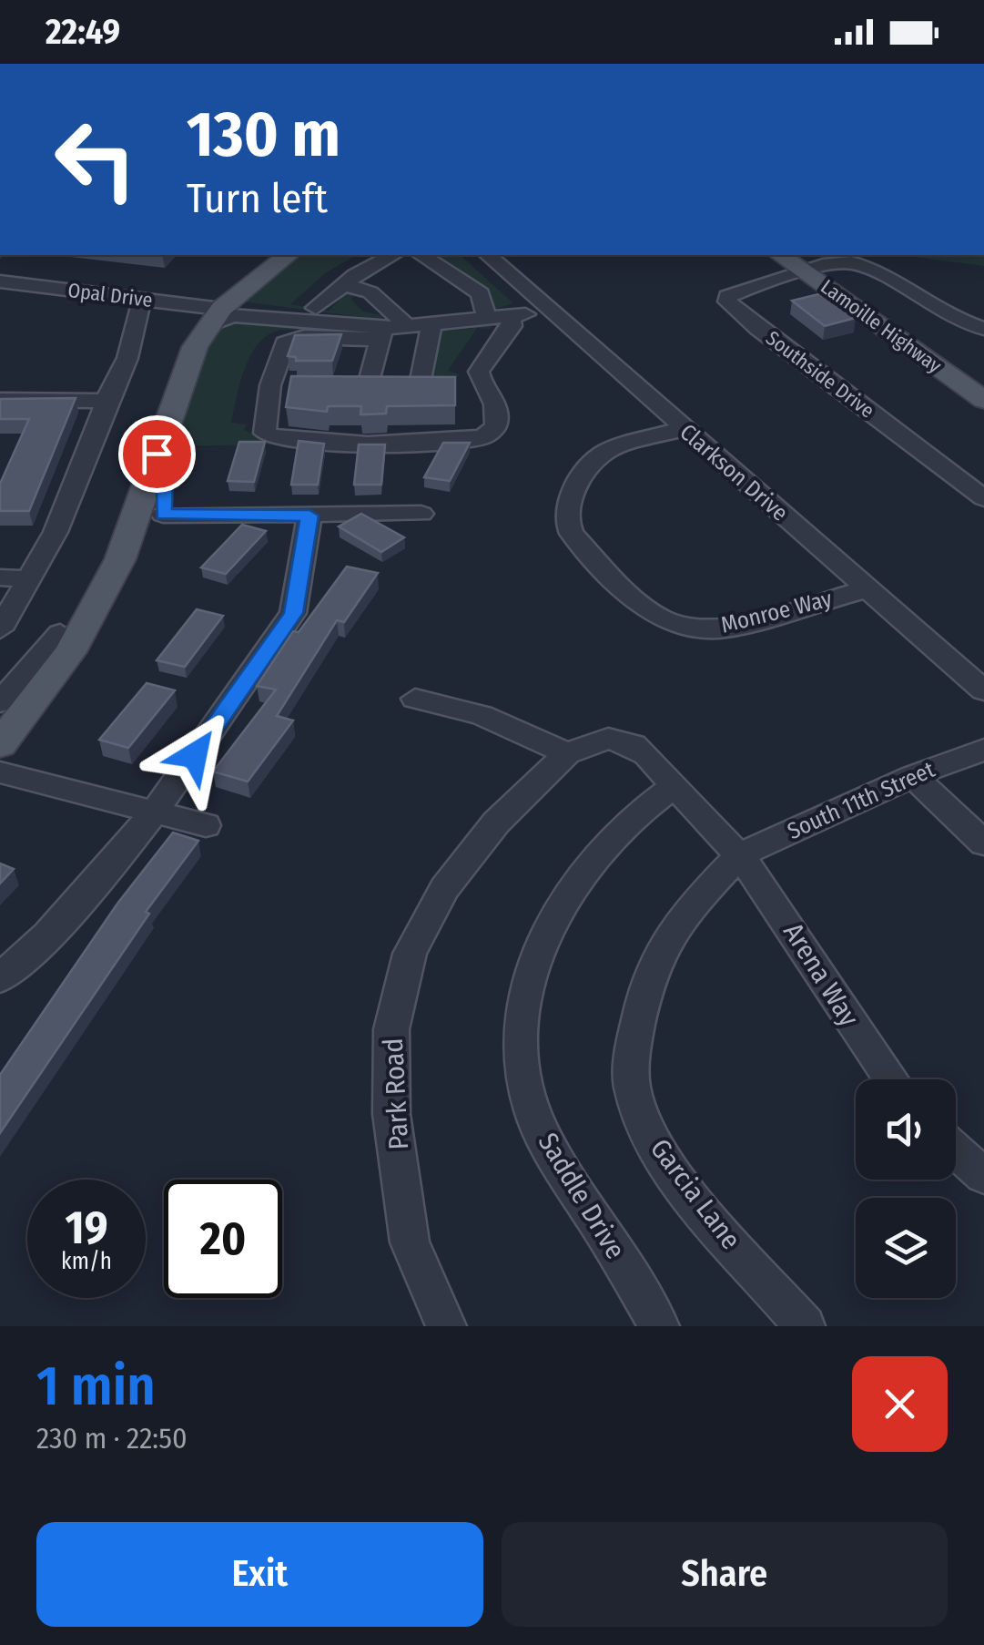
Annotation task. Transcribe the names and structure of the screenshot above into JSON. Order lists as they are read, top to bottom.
{
  "streets": {
    "main road": ["Lamoille Highway"],
    "street": [
      "Opal Drive",
      "Southside Drive",
      "Clarkson Drive",
      "Monroe Way",
      "South 11th Street",
      "Arena Way",
      "Park Road",
      "Garcia Lane",
      "Saddle Drive"
    ]
  },
  "crossings": [
    ["Lamoille Highway", "Southside Drive"],
    ["Clarkson Drive", "Monroe Way"],
    ["South 11th Street", "Arena Way"],
    ["South 11th Street", "Garcia Lane"],
    ["Arena Way", "Garcia Lane"],
    ["Park Road", "Saddle Drive"]
  ],
  "page": {
    "status": "22:49",
    "turn": ["130 m", "Turn left"],
    "speed": "19 km/h",
    "limit": "20",
    "heading": ["1 min", "230 m · 22:50"],
    "buttons": ["Exit", "Share"]
  }
}
